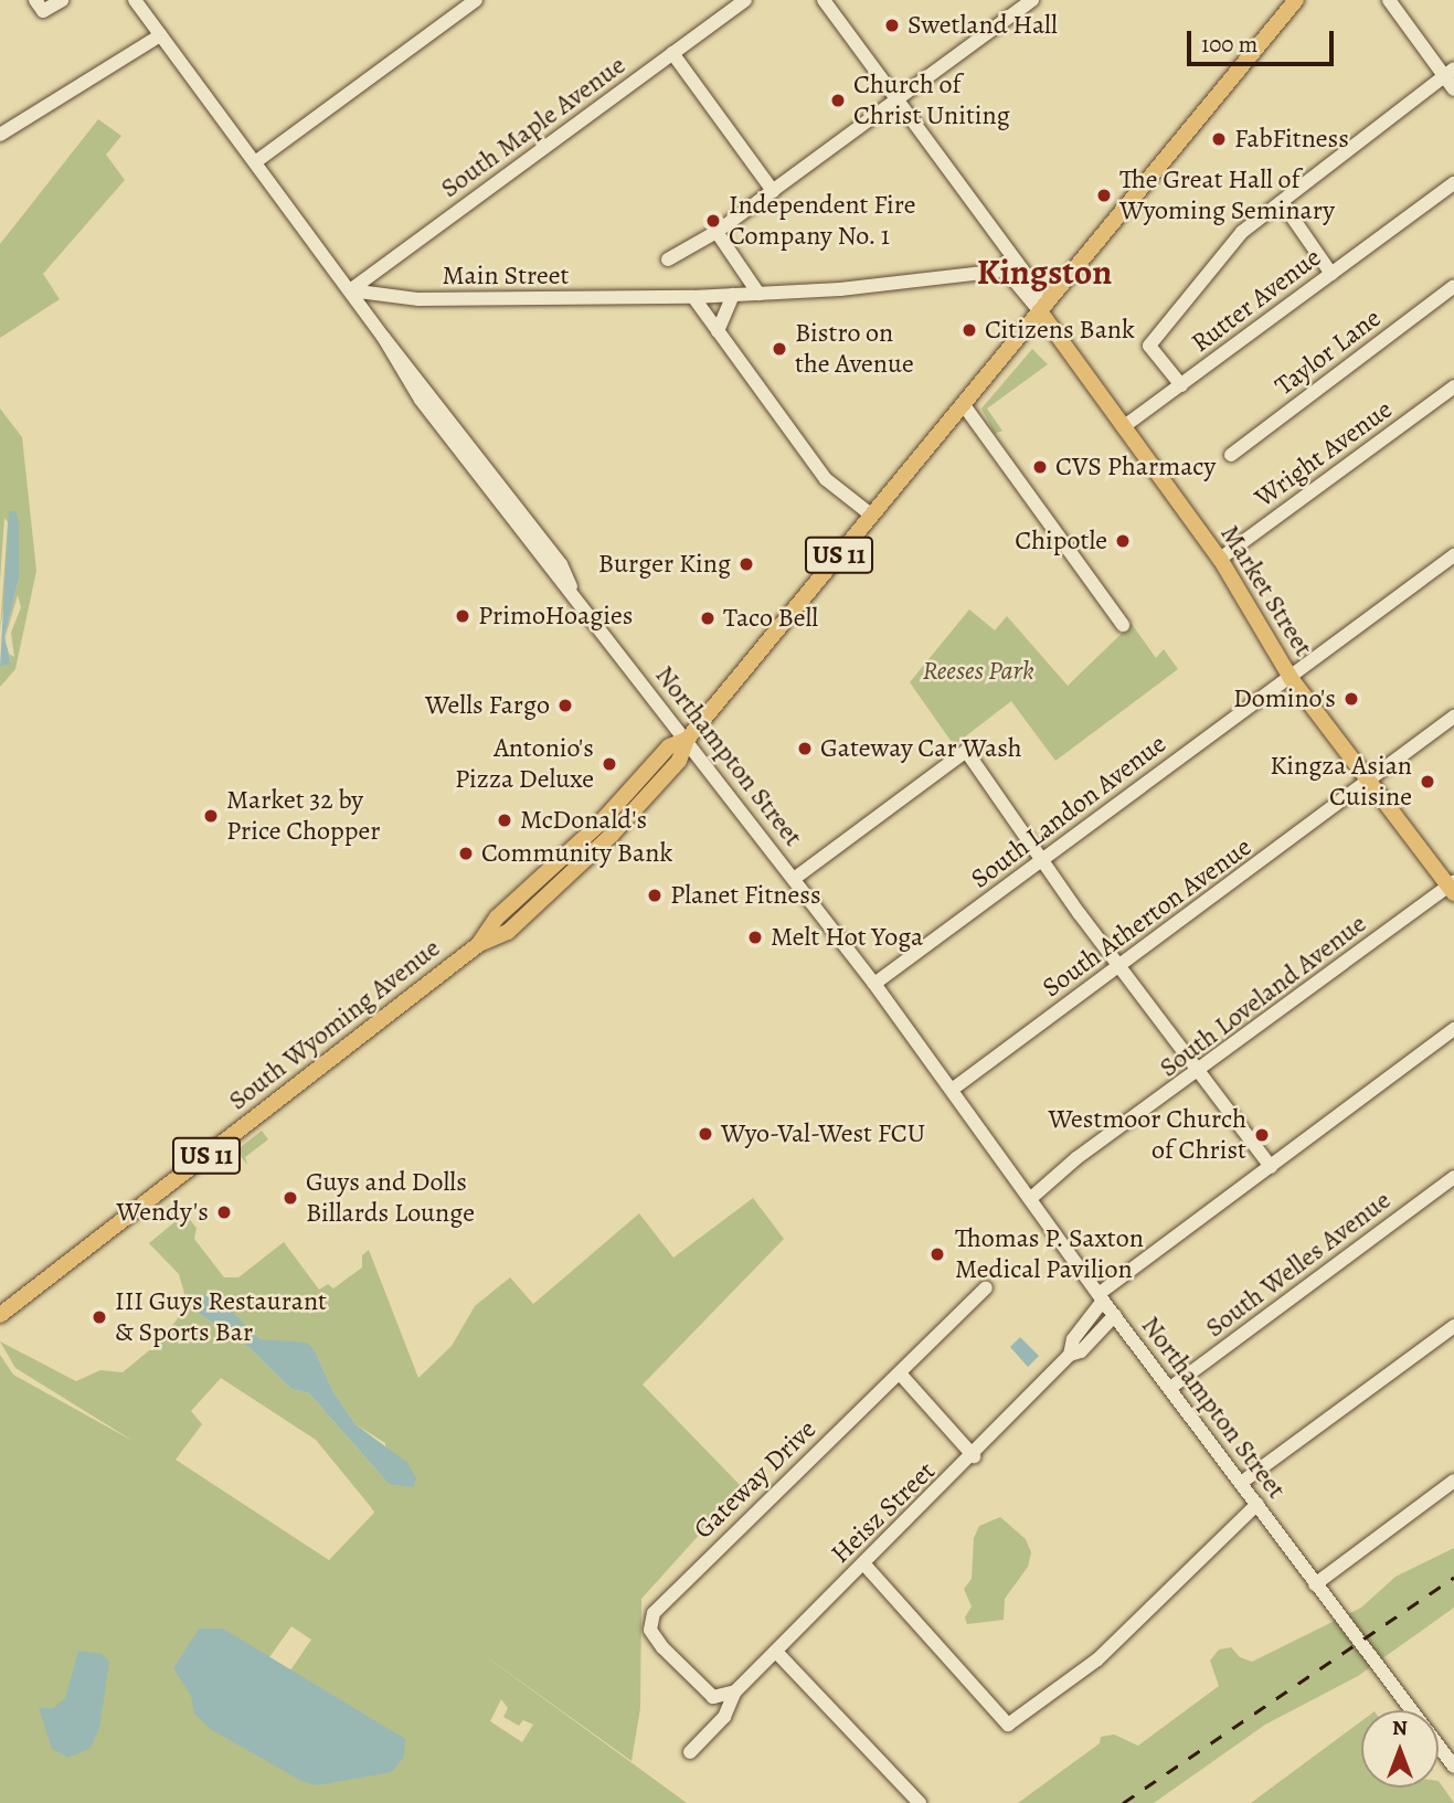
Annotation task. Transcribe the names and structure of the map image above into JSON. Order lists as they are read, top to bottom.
{
  "streets": {
    "main road": ["US 11", "Market Street", "South Wyoming Avenue"],
    "street": [
      "South Maple Avenue",
      "Main Street",
      "Rutter Avenue",
      "Taylor Lane",
      "Wright Avenue",
      "Northampton Street",
      "South Landon Avenue",
      "South Atherton Avenue",
      "South Loveland Avenue",
      "South Welles Avenue",
      "Gateway Drive",
      "Heisz Street"
    ]
  },
  "crossings": [
    ["South Maple Avenue", "Main Street"],
    ["South Maple Avenue", "Northampton Street"],
    ["Main Street", "Market Street"],
    ["Main Street", "Northampton Street"],
    ["Rutter Avenue", "Market Street"],
    ["Wright Avenue", "Market Street"],
    ["US 11", "Market Street"],
    ["US 11", "South Wyoming Avenue"],
    ["Market Street", "South Landon Avenue"],
    ["Market Street", "South Atherton Avenue"],
    ["Market Street", "South Loveland Avenue"],
    ["Market Street", "South Wyoming Avenue"],
    ["Northampton Street", "South Landon Avenue"],
    ["Northampton Street", "South Atherton Avenue"],
    ["Northampton Street", "South Loveland Avenue"],
    ["Northampton Street", "South Wyoming Avenue"],
    ["Northampton Street", "South Welles Avenue"],
    ["Northampton Street", "Heisz Street"],
    ["Gateway Drive", "Heisz Street"]
  ],
  "districts": ["Kingston"],
  "parks": ["Reeses Park"],
  "places": [
    "Swetland Hall",
    "Church of Christ Uniting",
    "FabFitness",
    "The Great Hall of Wyoming Seminary",
    "Independent Fire Company No. 1",
    "Citizens Bank",
    "Bistro on the Avenue",
    "CVS Pharmacy",
    "Chipotle",
    "Burger King",
    "PrimoHoagies",
    "Taco Bell",
    "Domino's",
    "Wells Fargo",
    "Gateway Car Wash",
    "Antonio's Pizza Deluxe",
    "Kingza Asian Cuisine",
    "Market 32 by Price Chopper",
    "McDonald's",
    "Community Bank",
    "Planet Fitness",
    "Melt Hot Yoga",
    "Wyo-Val-West FCU",
    "Westmoor Church of Christ",
    "Guys and Dolls Billards Lounge",
    "Wendy's",
    "Thomas P. Saxton Medical Pavilion",
    "III Guys Restaurant & Sports Bar"
  ],
  "scale_bar": "100 m",
  "north": "top"
}
